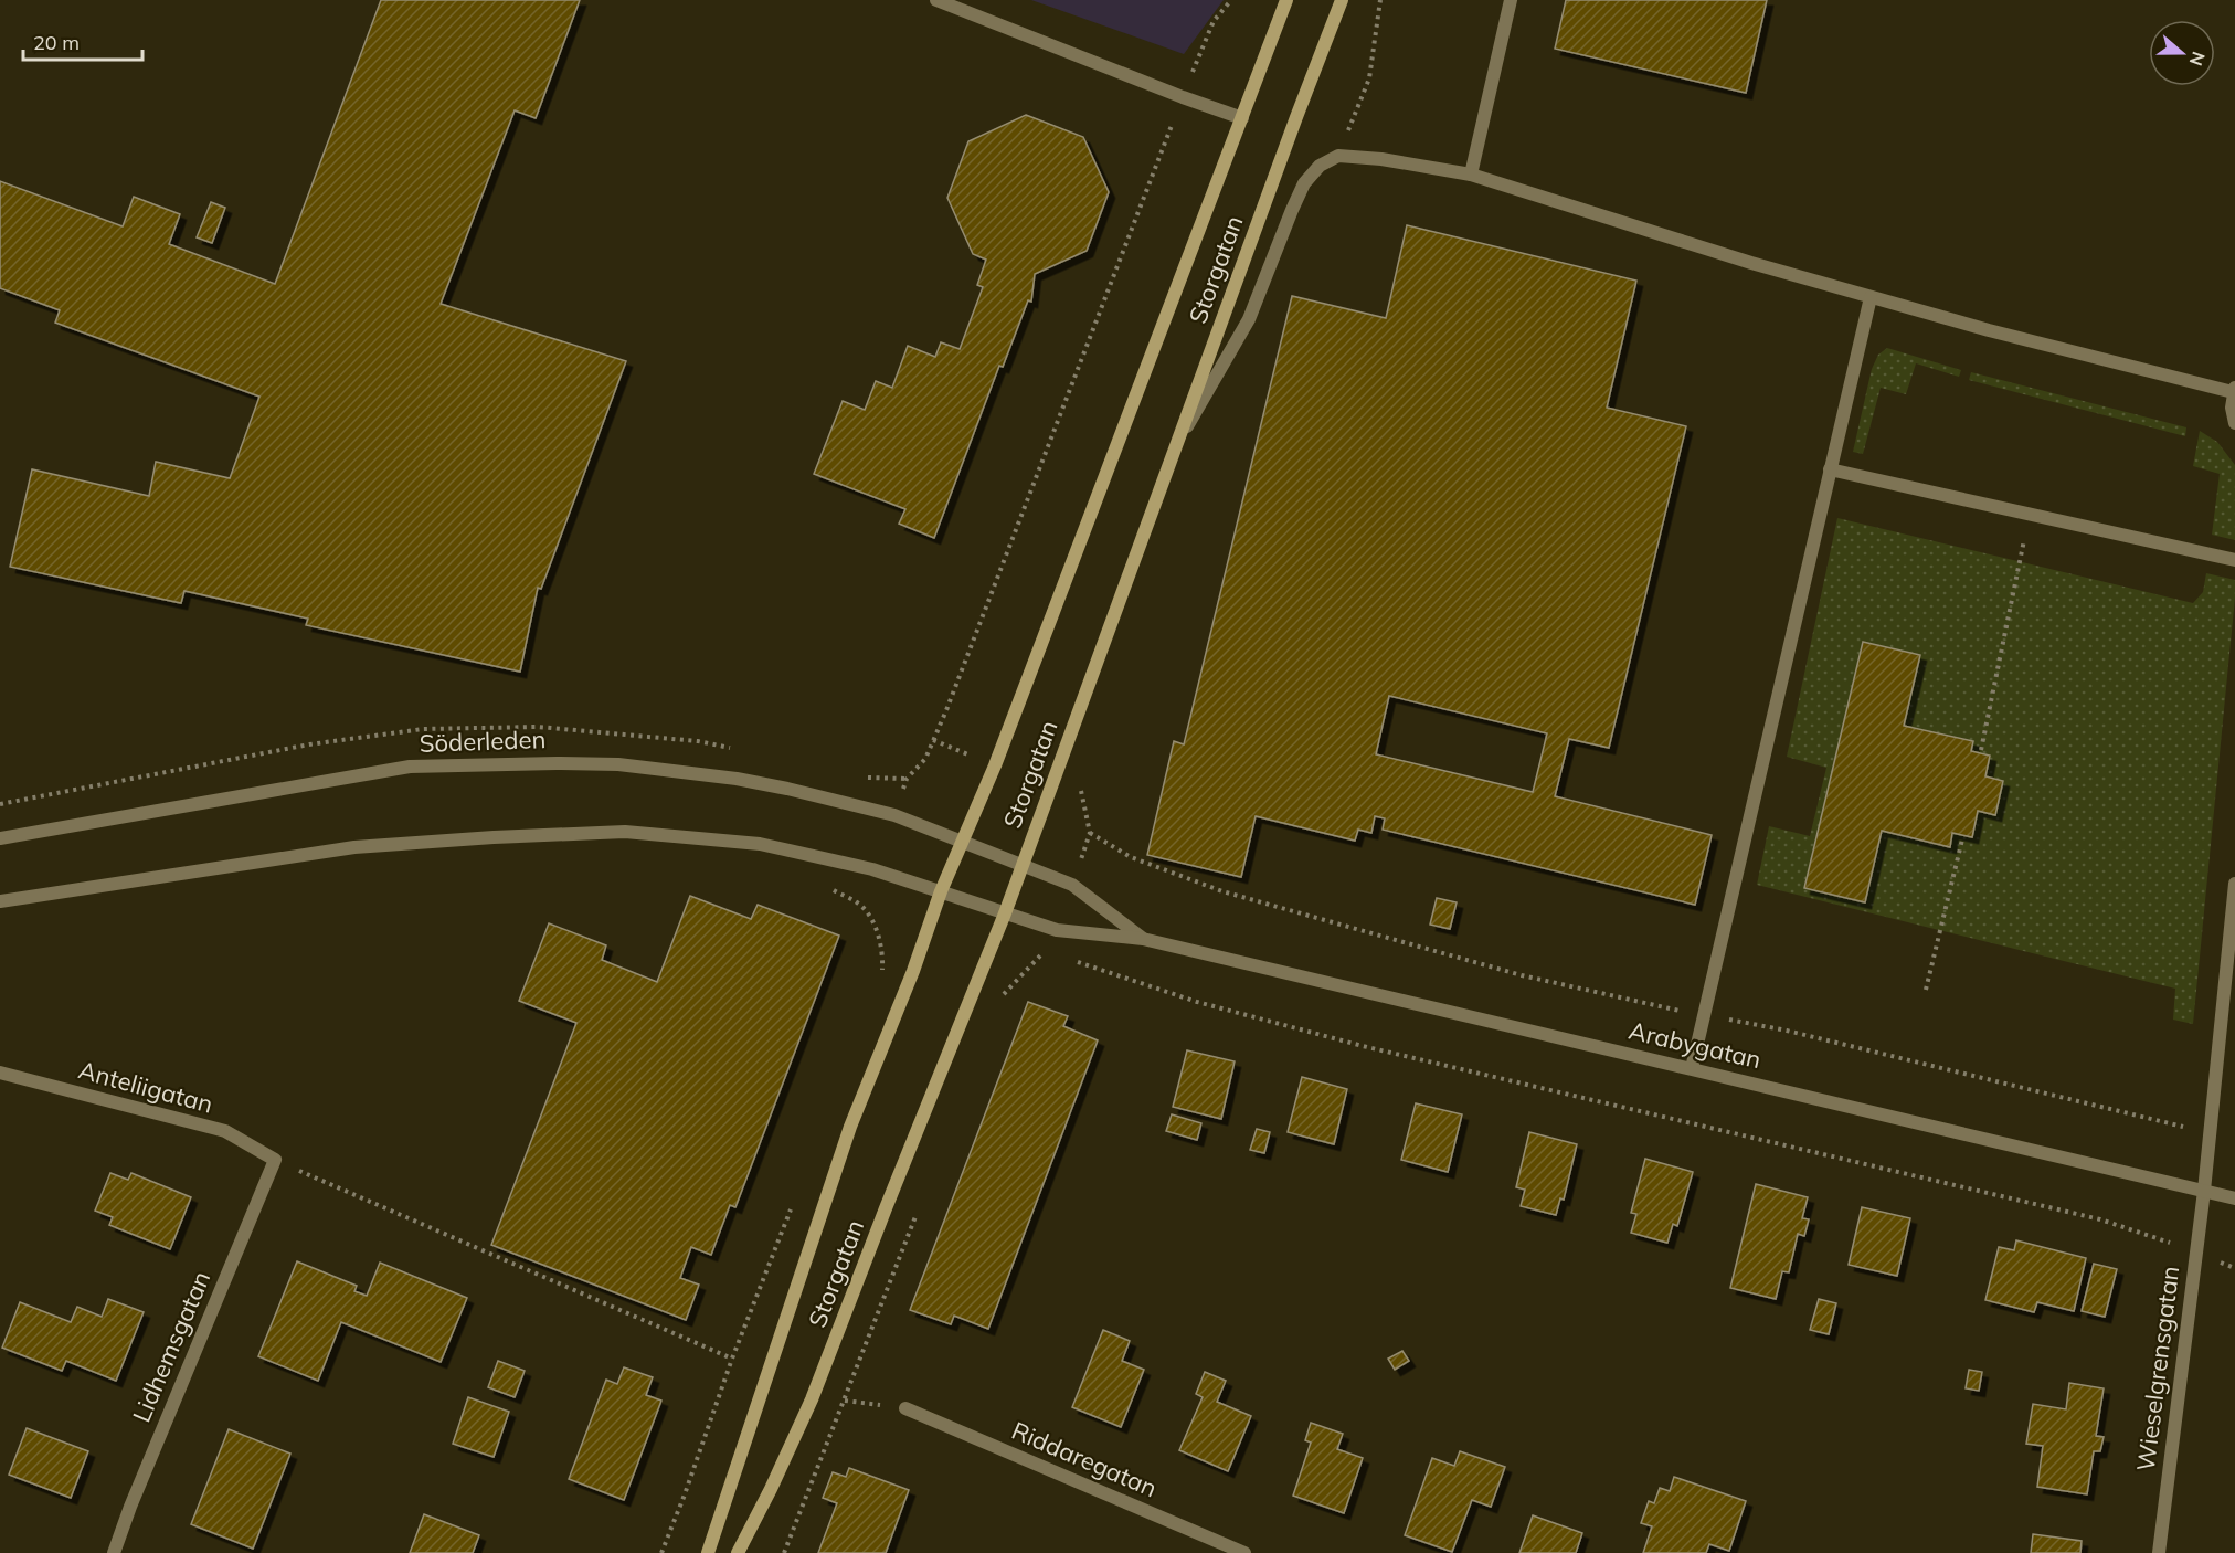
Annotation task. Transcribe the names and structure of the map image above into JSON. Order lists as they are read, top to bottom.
{
  "streets": {
    "main road": ["Storgatan"],
    "street": [
      "Söderleden",
      "Arabygatan",
      "Anteliigatan",
      "Lidhemsgatan",
      "Wieselgrensgatan",
      "Riddaregatan"
    ]
  },
  "crossings": [
    ["Storgatan", "Söderleden"],
    ["Storgatan", "Arabygatan"],
    ["Söderleden", "Arabygatan"],
    ["Arabygatan", "Wieselgrensgatan"],
    ["Anteliigatan", "Lidhemsgatan"]
  ],
  "scale_bar": "20 m",
  "north": "right"
}
